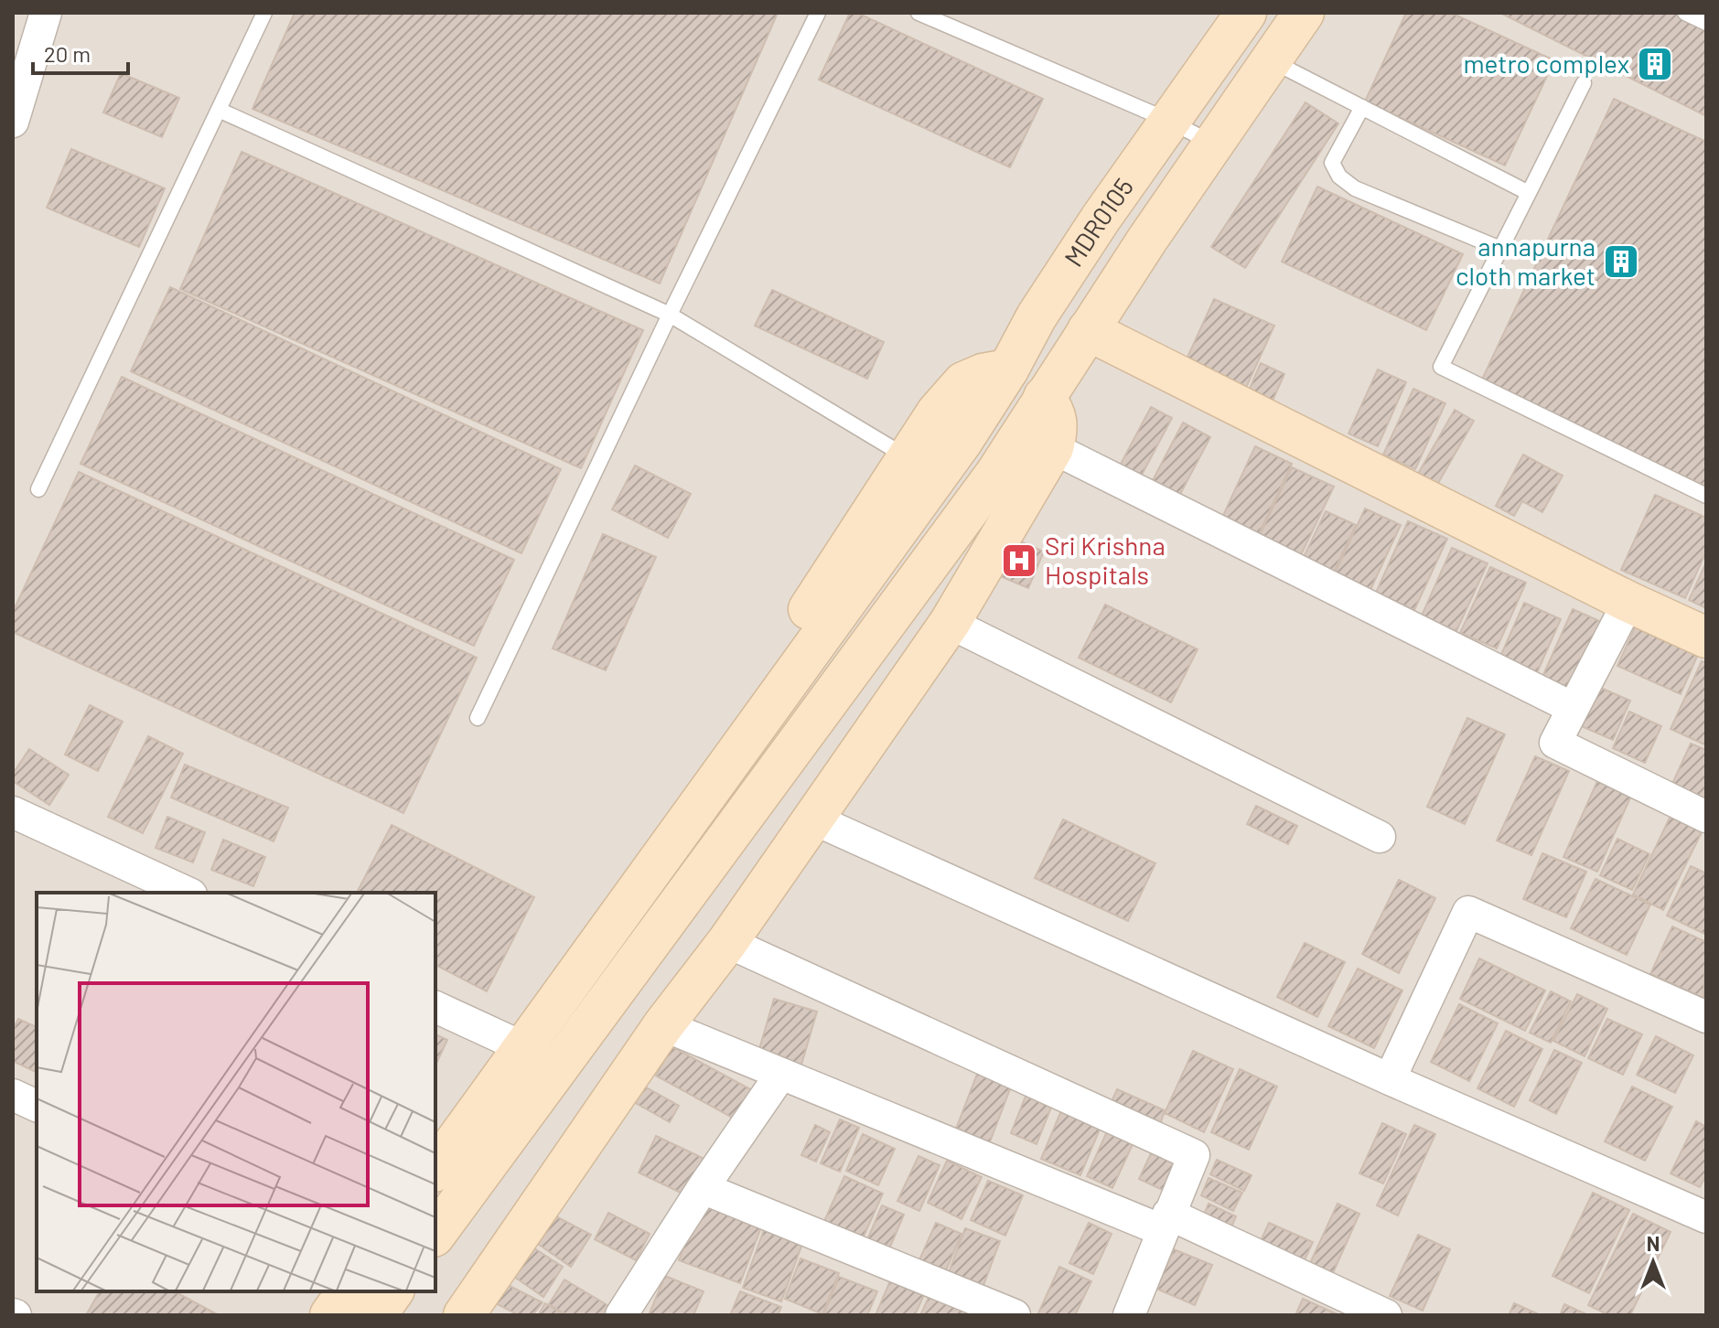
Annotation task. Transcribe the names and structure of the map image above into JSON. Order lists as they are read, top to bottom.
{
  "streets": {
    "main road": ["MDR0105"]
  },
  "places": {
    "building": ["metro complex", "annapurna cloth market"],
    "hospital": ["Sri Krishna Hospitals"]
  },
  "scale_bar": "20 m",
  "north": "top"
}
